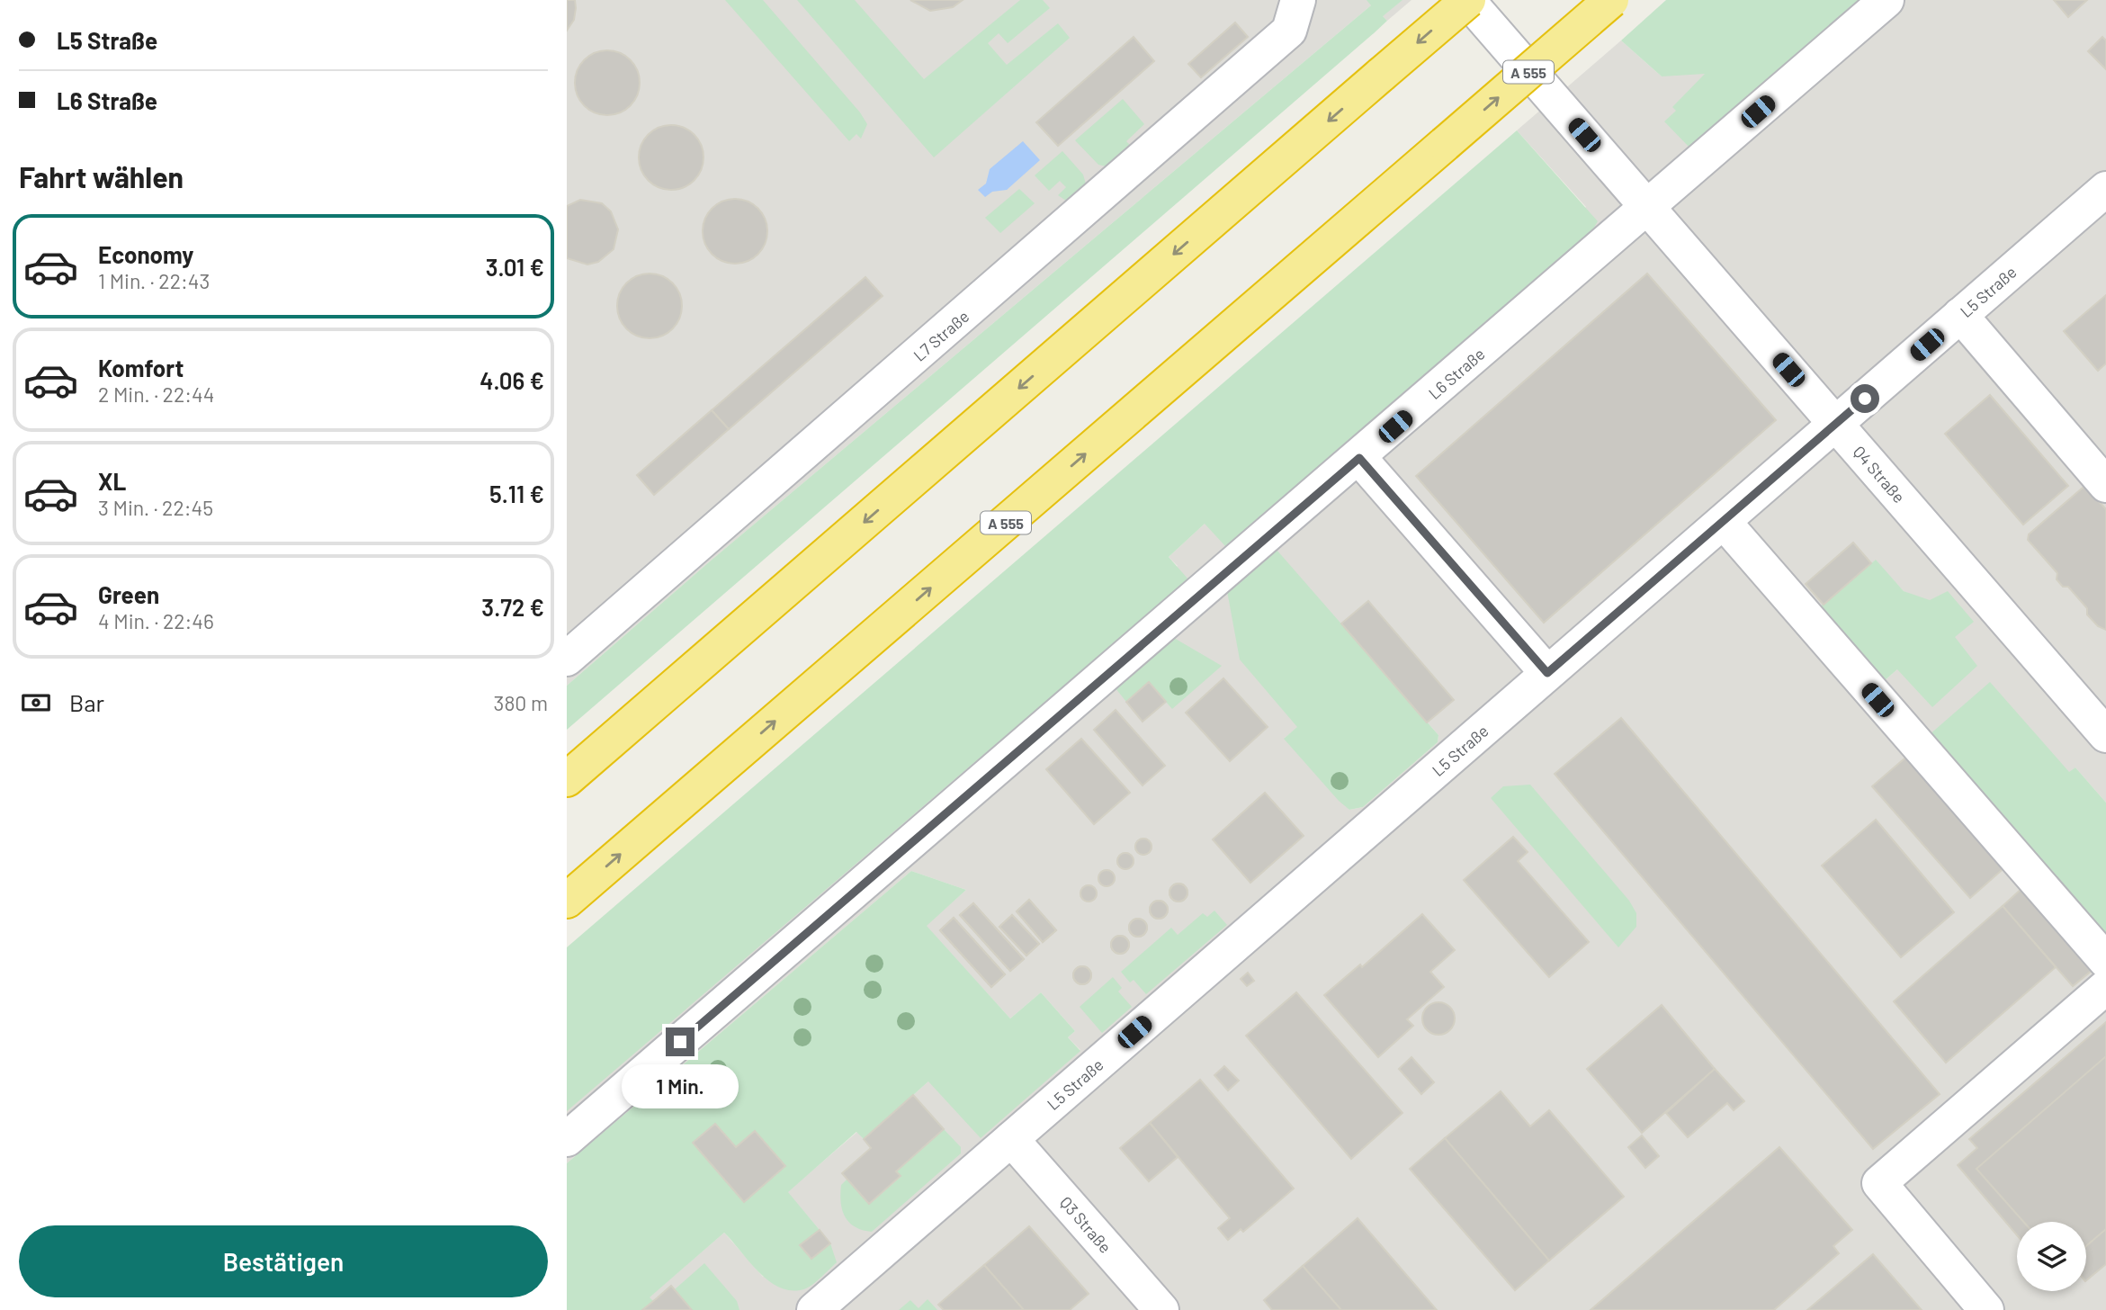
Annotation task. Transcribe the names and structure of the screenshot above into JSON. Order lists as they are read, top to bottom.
{
  "streets": {
    "highway": ["A 555"],
    "lane": [
      "L5 Straße",
      "L7 Straße",
      "L6 Straße",
      "Q4 Straße",
      "Q3 Straße"
    ]
  },
  "crossings": [
    ["L5 Straße", "Q4 Straße"],
    ["L5 Straße", "Q3 Straße"],
    ["L6 Straße", "Q4 Straße"]
  ],
  "page": {
    "banner": ["L5 Straße", "L6 Straße"],
    "heading": "Fahrt wählen",
    "list": [
      {
        "name": "Economy",
        "note": "1 Min. · 22:43",
        "value": "3.01 €"
      },
      {
        "name": "Komfort",
        "note": "2 Min. · 22:44",
        "value": "4.06 €"
      },
      {
        "name": "XL",
        "note": "3 Min. · 22:45",
        "value": "5.11 €"
      },
      {
        "name": "Green",
        "note": "4 Min. · 22:46",
        "value": "3.72 €"
      }
    ],
    "pay": ["Bar", "380 m"],
    "bubble": "1 Min.",
    "buttons": "Bestätigen"
  }
}
